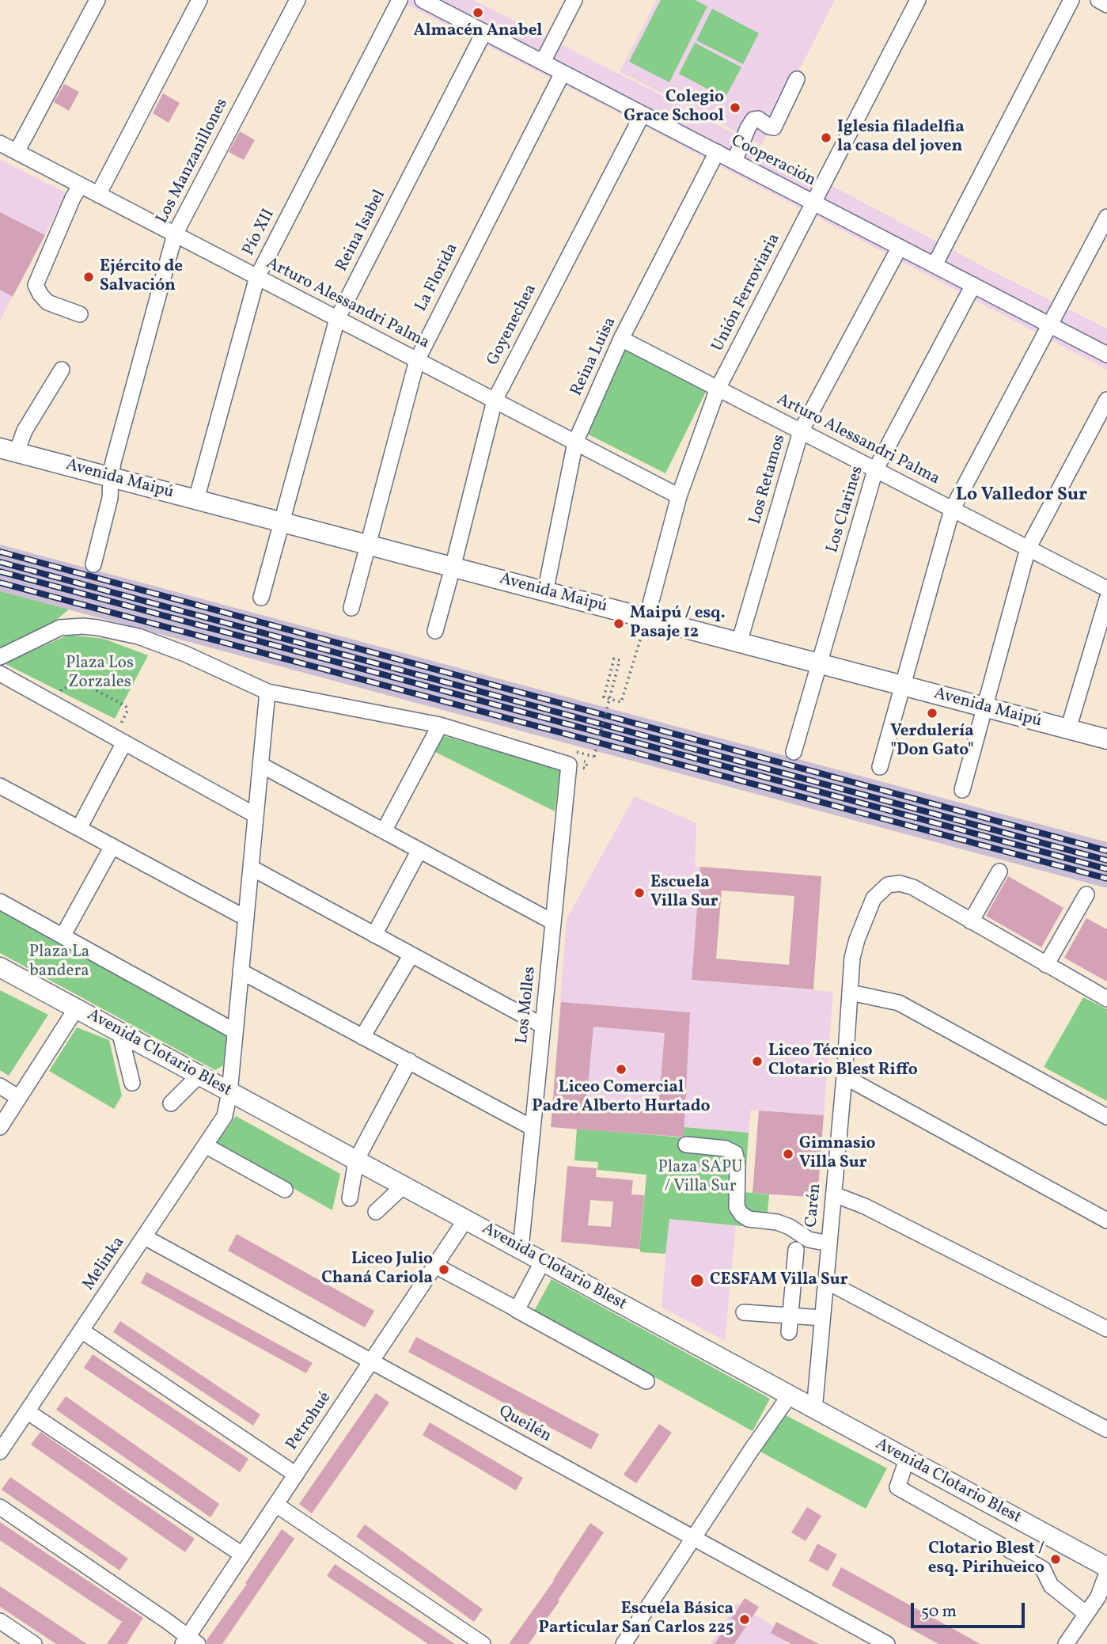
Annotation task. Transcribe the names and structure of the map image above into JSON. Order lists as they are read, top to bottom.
{
  "streets": {
    "main road": ["Avenida Maipú", "Avenida Clotario Blest"],
    "street": [
      "Los Manzanillones",
      "Cooperación",
      "Reina Isabel",
      "Pío XII",
      "La Florida",
      "Unión Ferroviaria",
      "Arturo Alessandri Palma",
      "Goyenechea",
      "Reina Luisa",
      "Los Retamos",
      "Los Clarines",
      "Los Molles",
      "Carén",
      "Melinka",
      "Petrohué",
      "Queilén"
    ]
  },
  "crossings": [
    ["Los Manzanillones", "Arturo Alessandri Palma"],
    ["Los Manzanillones", "Avenida Maipú"],
    ["Cooperación", "Reina Isabel"],
    ["Cooperación", "La Florida"],
    ["Cooperación", "Unión Ferroviaria"],
    ["Cooperación", "Goyenechea"],
    ["Cooperación", "Reina Luisa"],
    ["Cooperación", "Los Retamos"],
    ["Cooperación", "Los Clarines"],
    ["Reina Isabel", "Arturo Alessandri Palma"],
    ["Reina Isabel", "Avenida Maipú"],
    ["Pío XII", "Arturo Alessandri Palma"],
    ["Pío XII", "Avenida Maipú"],
    ["La Florida", "Arturo Alessandri Palma"],
    ["La Florida", "Avenida Maipú"],
    ["Unión Ferroviaria", "Arturo Alessandri Palma"],
    ["Unión Ferroviaria", "Avenida Maipú"],
    ["Arturo Alessandri Palma", "Goyenechea"],
    ["Arturo Alessandri Palma", "Reina Luisa"],
    ["Arturo Alessandri Palma", "Los Retamos"],
    ["Arturo Alessandri Palma", "Los Clarines"],
    ["Goyenechea", "Avenida Maipú"],
    ["Reina Luisa", "Avenida Maipú"],
    ["Avenida Maipú", "Los Retamos"],
    ["Avenida Maipú", "Los Clarines"],
    ["Los Molles", "Avenida Clotario Blest"],
    ["Avenida Clotario Blest", "Carén"],
    ["Avenida Clotario Blest", "Melinka"],
    ["Avenida Clotario Blest", "Petrohué"],
    ["Melinka", "Queilén"],
    ["Petrohué", "Queilén"]
  ],
  "districts": ["Lo Valledor Sur"],
  "parks": ["Plaza Los Zorzales", "Plaza La bandera", "Plaza SAPU / Villa Sur"],
  "places": [
    "Almacén Anabel",
    "Colegio Grace School",
    "Iglesia filadelfia la casa del joven",
    "Ejército de Salvación",
    "Maipú / esq. Pasaje 12",
    "Verdulería \"Don Gato\"",
    "Escuela Villa Sur",
    "Liceo Técnico Clotario Blest Riffo",
    "Liceo Comercial Padre Alberto Hurtado",
    "Gimnasio Villa Sur",
    "Liceo Julio Chaná Cariola",
    "CESFAM Villa Sur",
    "Clotario Blest / esq. Pirihueico",
    "Escuela Básica Particular San Carlos 225"
  ],
  "scale_bar": "50 m"
}
